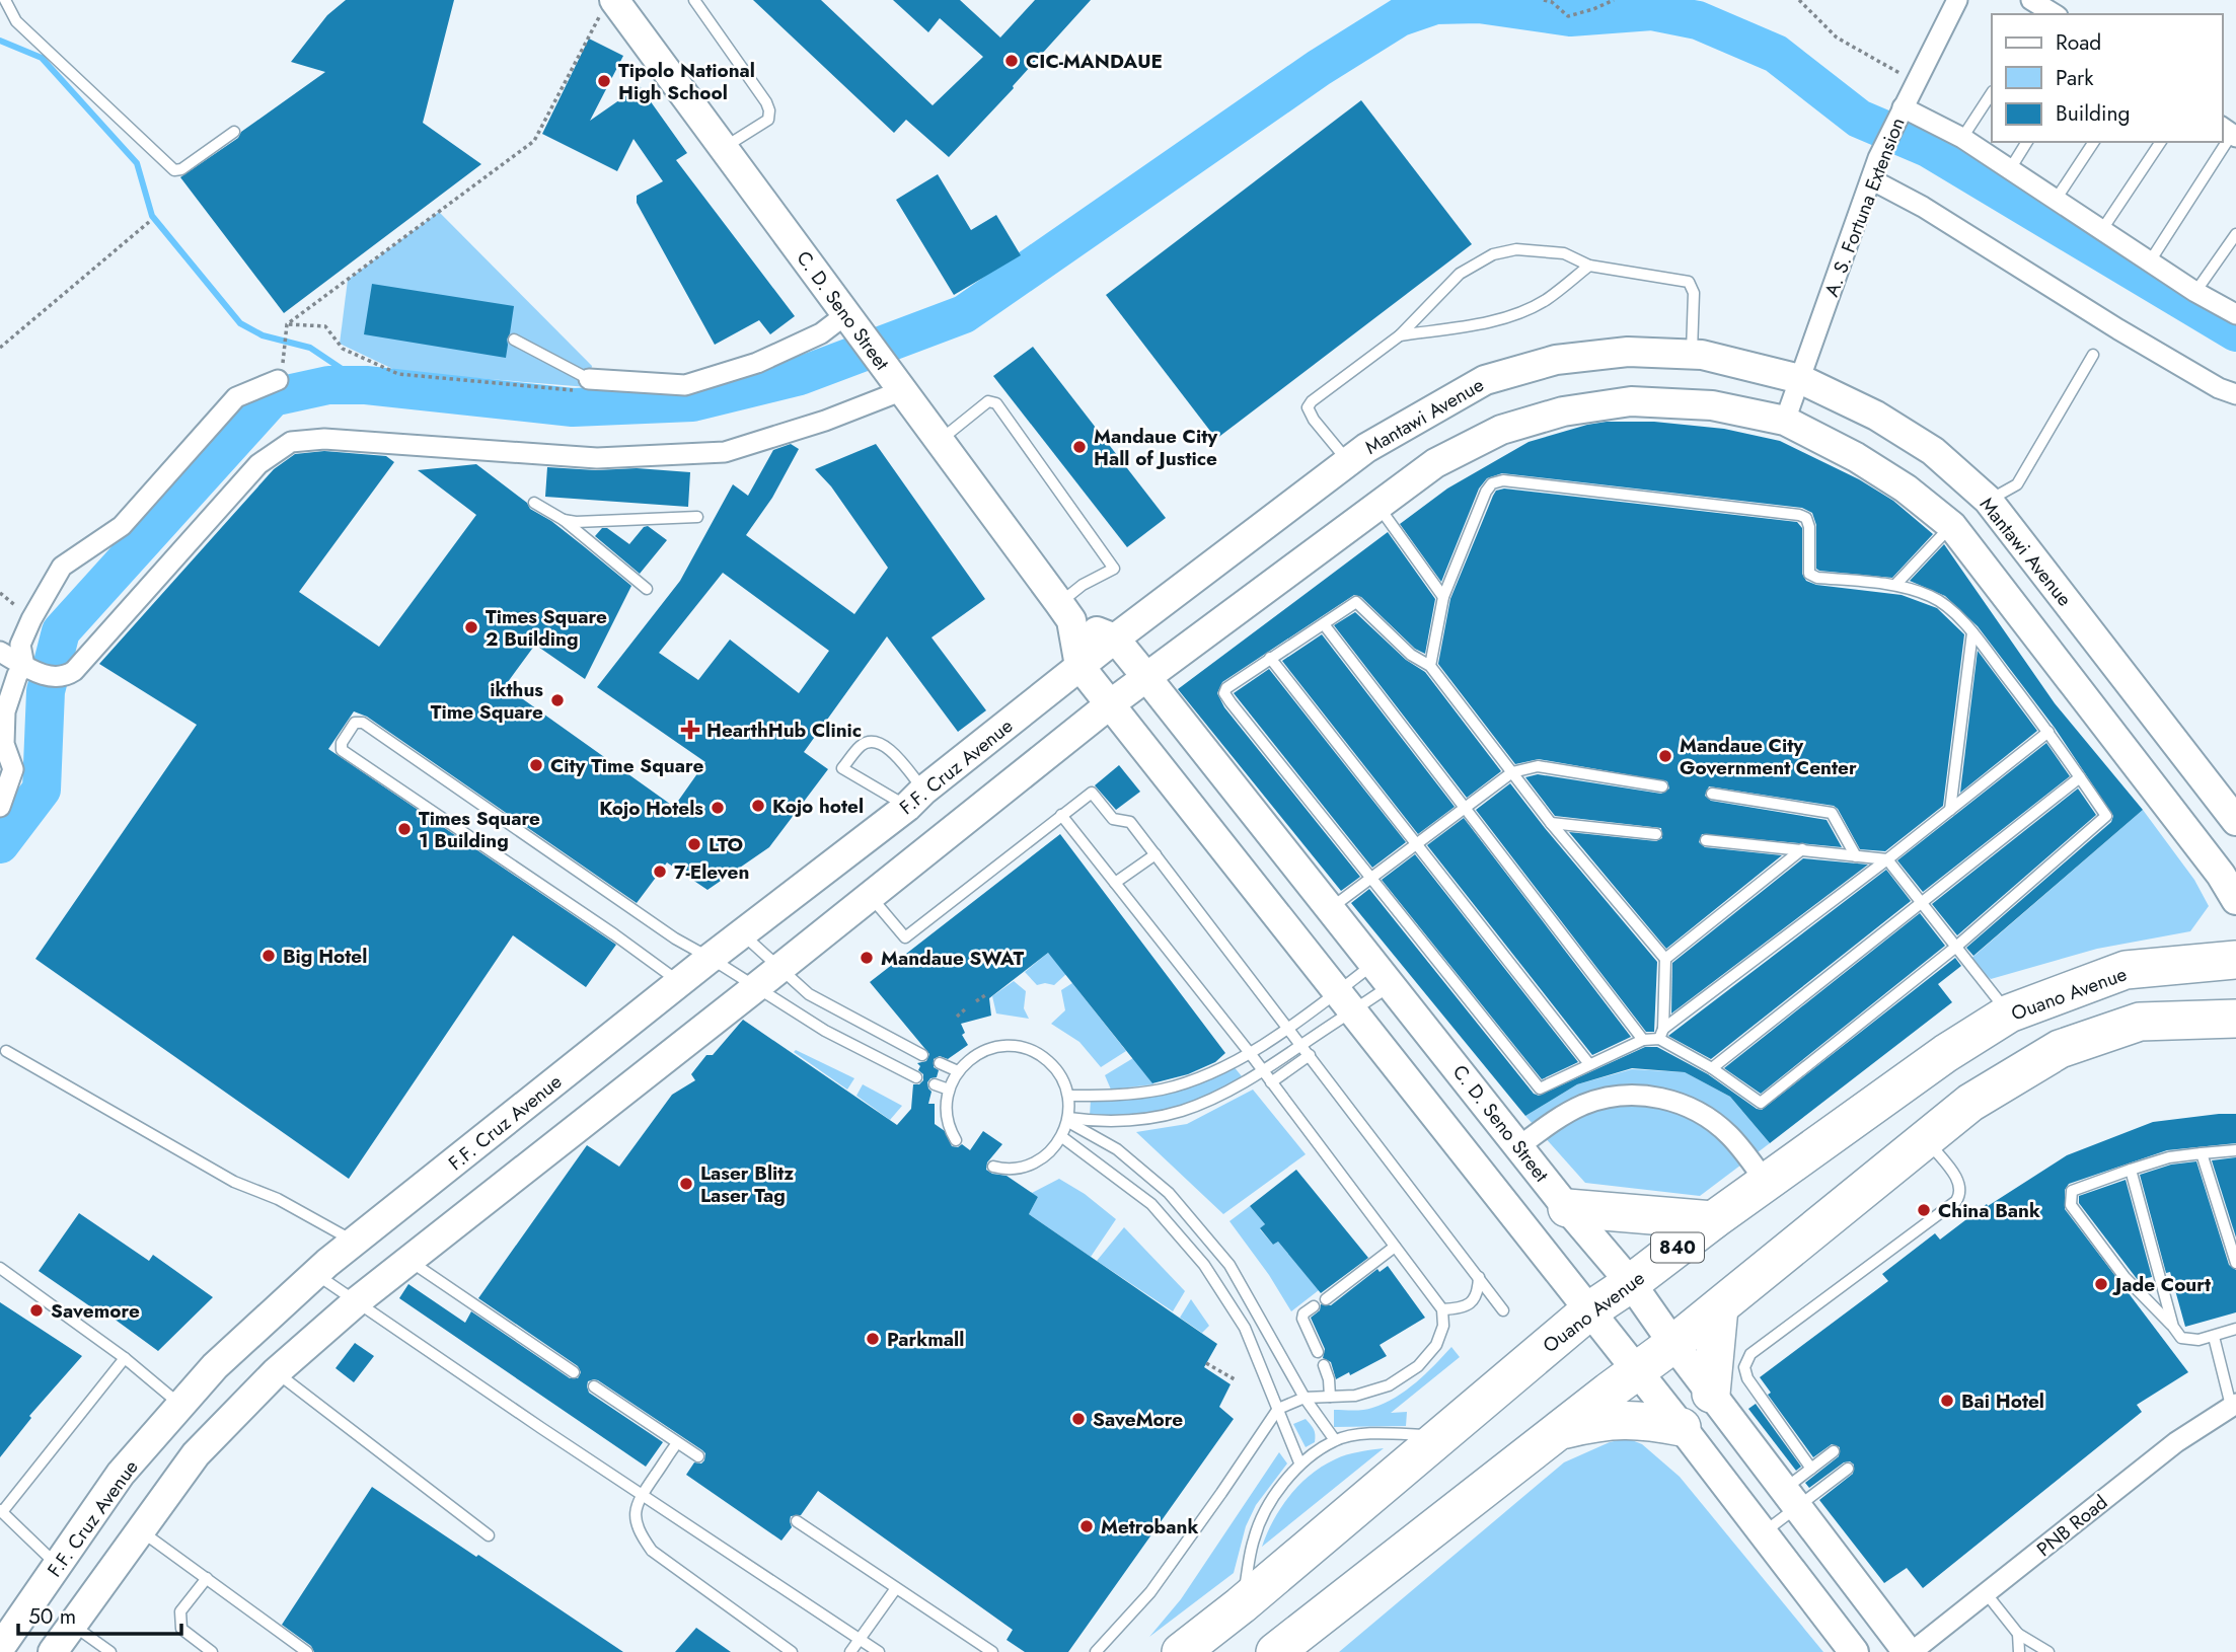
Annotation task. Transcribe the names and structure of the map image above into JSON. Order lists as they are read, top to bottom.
{
  "streets": {
    "highway": ["Ouano Avenue", "840"],
    "street": [
      "A. S. Fortuna Extension",
      "C. D. Seno Street",
      "Mantawi Avenue",
      "F.F. Cruz Avenue",
      "PNB Road"
    ]
  },
  "crossings": [
    ["A. S. Fortuna Extension", "Mantawi Avenue"],
    ["C. D. Seno Street", "Mantawi Avenue"],
    ["C. D. Seno Street", "F.F. Cruz Avenue"],
    ["C. D. Seno Street", "Ouano Avenue"],
    ["C. D. Seno Street", "PNB Road"],
    ["Mantawi Avenue", "F.F. Cruz Avenue"]
  ],
  "places": {
    "other": [
      "CIC-MANDAUE",
      "Tipolo National High School",
      "Mandaue City Hall of Justice",
      "Times Square 2 Building",
      "ikthus Time Square",
      "Mandaue City Government Center",
      "City Time Square",
      "Kojo hotel",
      "Kojo Hotels",
      "Times Square 1 Building",
      "LTO",
      "7-Eleven",
      "Big Hotel",
      "Mandaue SWAT",
      "Laser Blitz Laser Tag",
      "China Bank",
      "Jade Court",
      "Savemore",
      "Parkmall",
      "Bai Hotel",
      "SaveMore",
      "Metrobank"
    ],
    "health": ["HearthHub Clinic"]
  },
  "legend": ["Road", "Park", "Building"],
  "scale_bar": "50 m"
}
